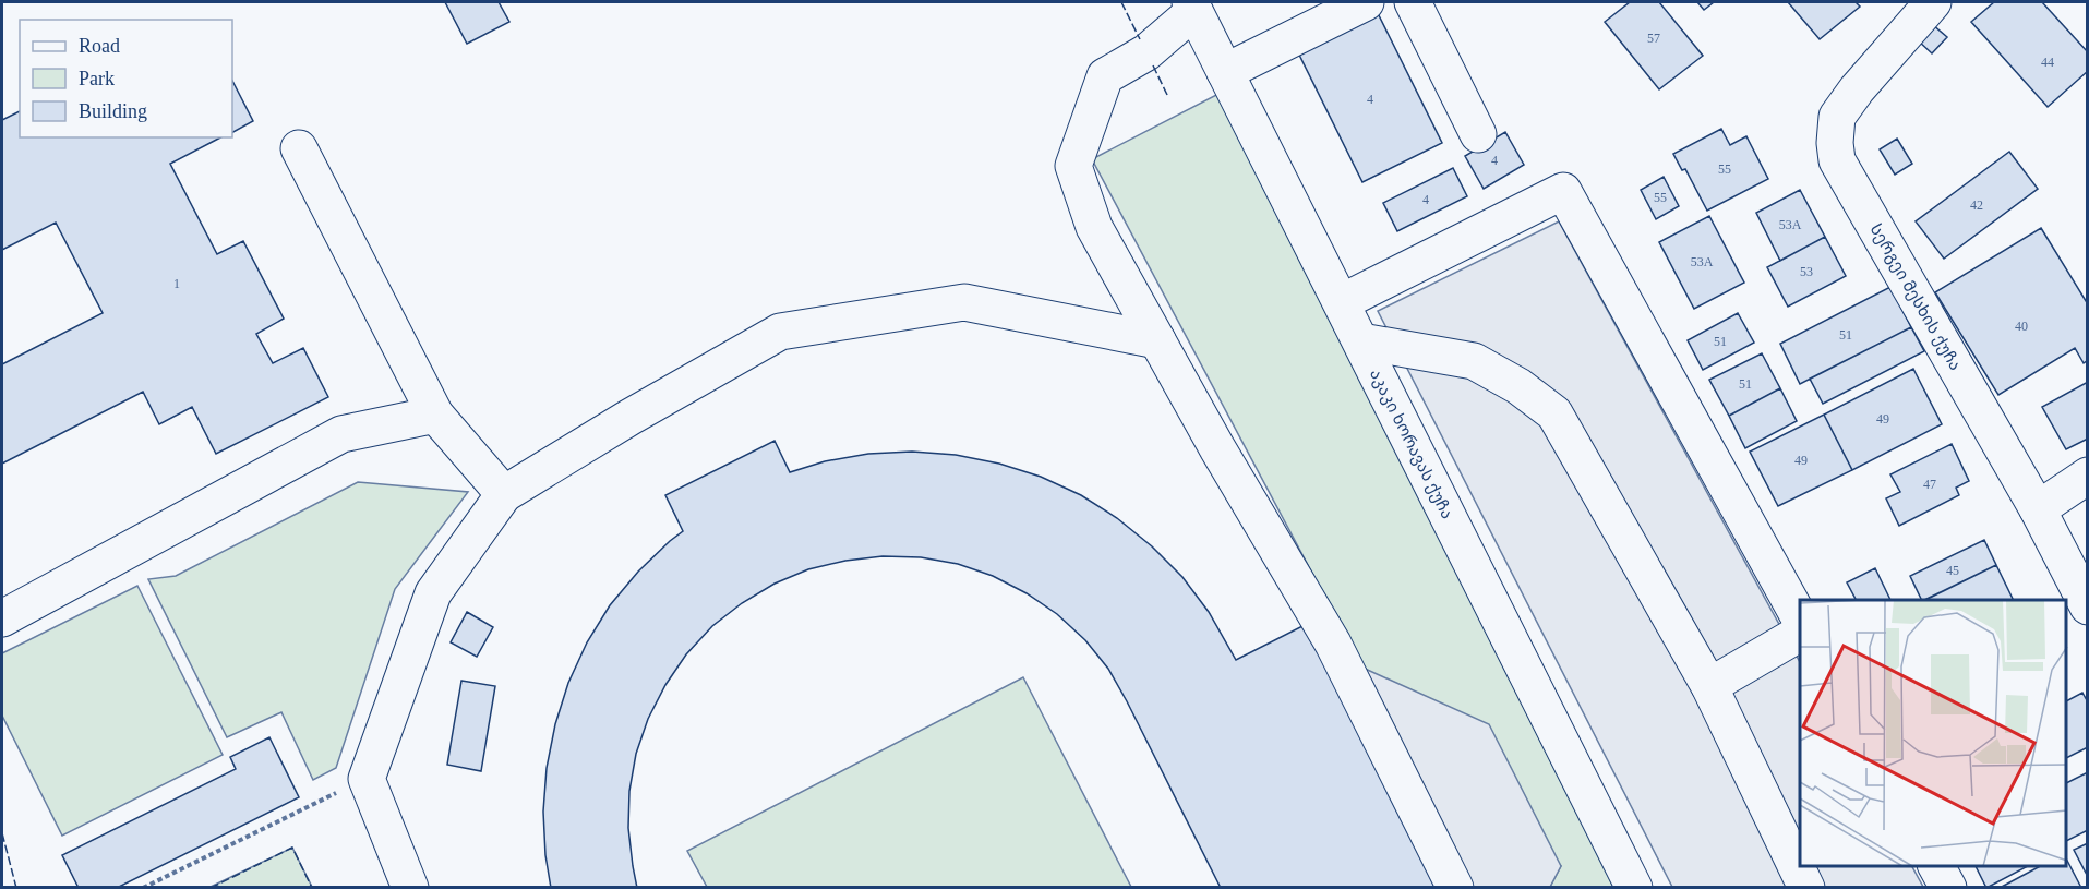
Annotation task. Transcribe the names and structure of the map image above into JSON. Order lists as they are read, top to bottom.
{
  "streets": {
    "street": ["სერგეი მესხის ქუჩა", "აკაკი ხორავას ქუჩა"]
  },
  "house_numbers": [
    "57",
    "44",
    "4",
    "4",
    "55",
    "55",
    "4",
    "42",
    "53A",
    "53A",
    "53",
    "1",
    "40",
    "51",
    "51",
    "51",
    "49",
    "49",
    "47",
    "45"
  ],
  "legend": ["Road", "Park", "Building"]
}
